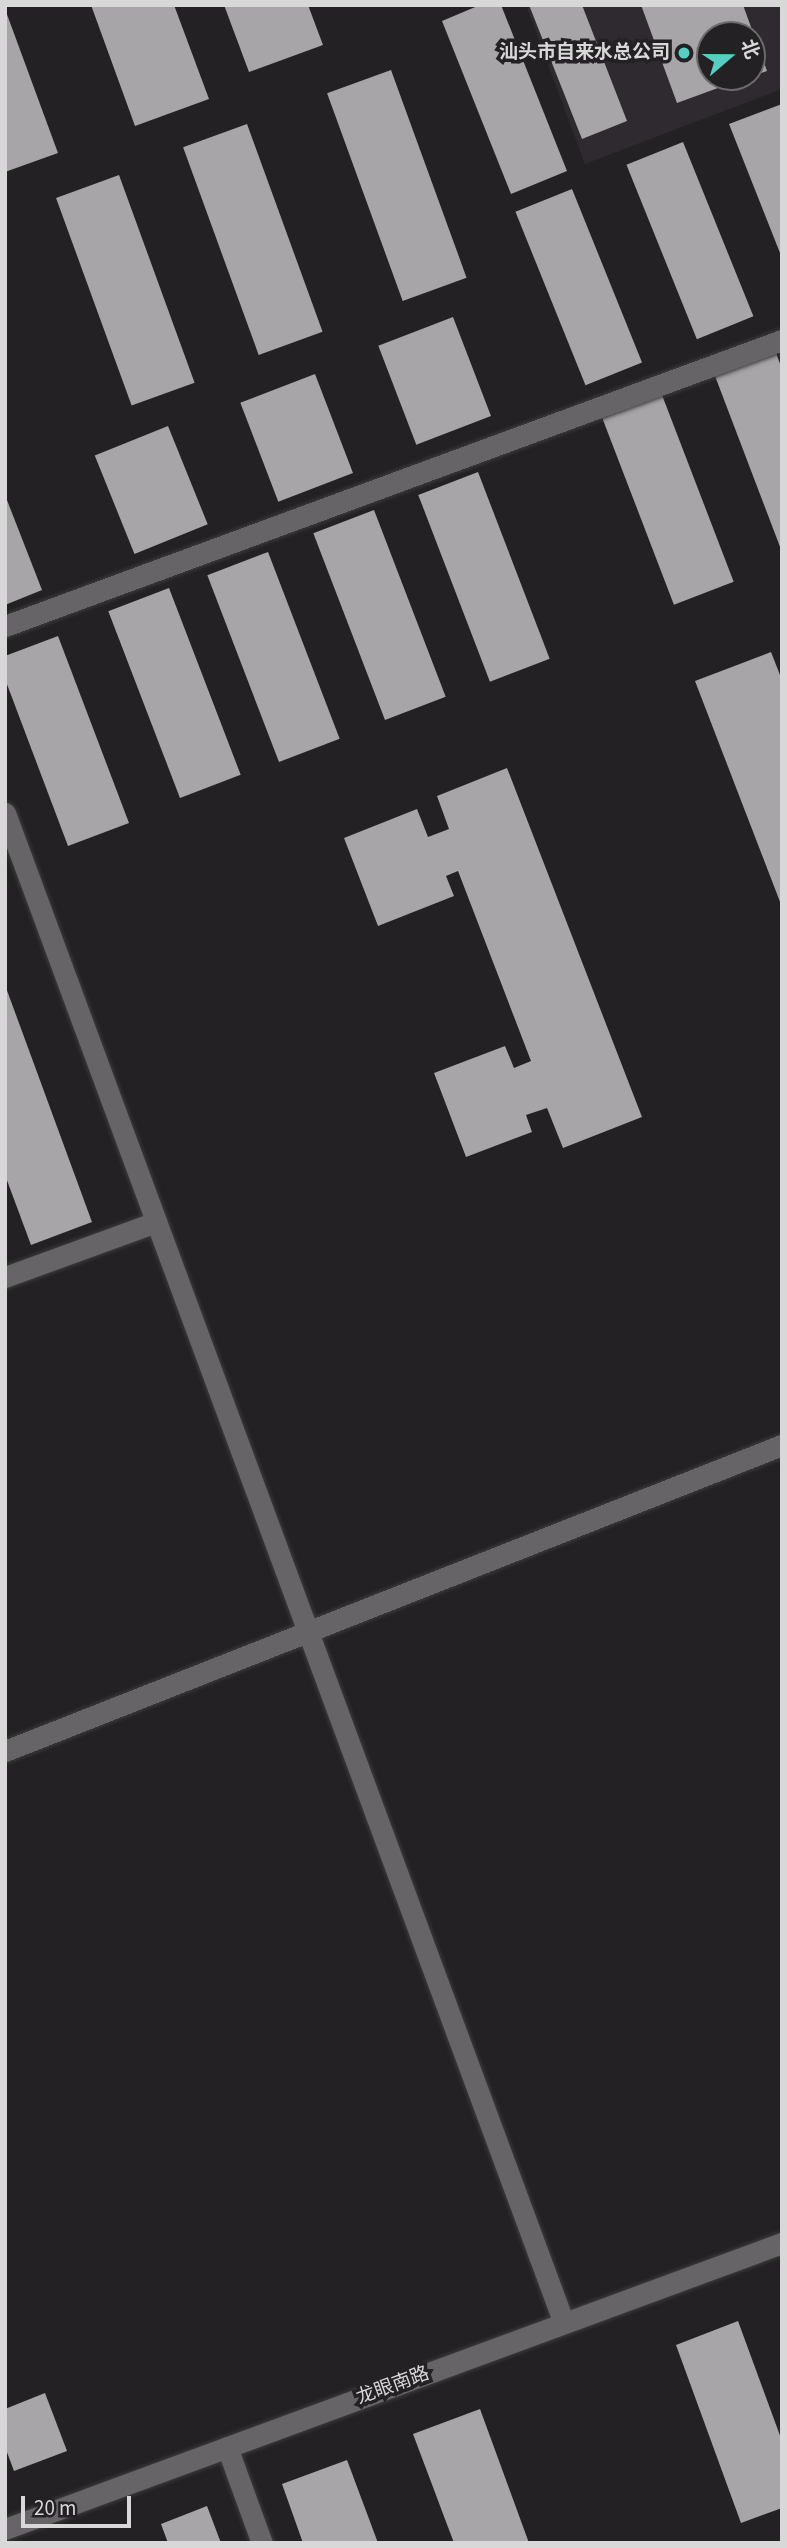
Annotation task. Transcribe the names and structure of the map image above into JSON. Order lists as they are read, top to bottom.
{
  "streets": {
    "street": ["龙眼南路"]
  },
  "places": ["汕头市自来水总公司"],
  "scale_bar": "20 m",
  "north": "right"
}
